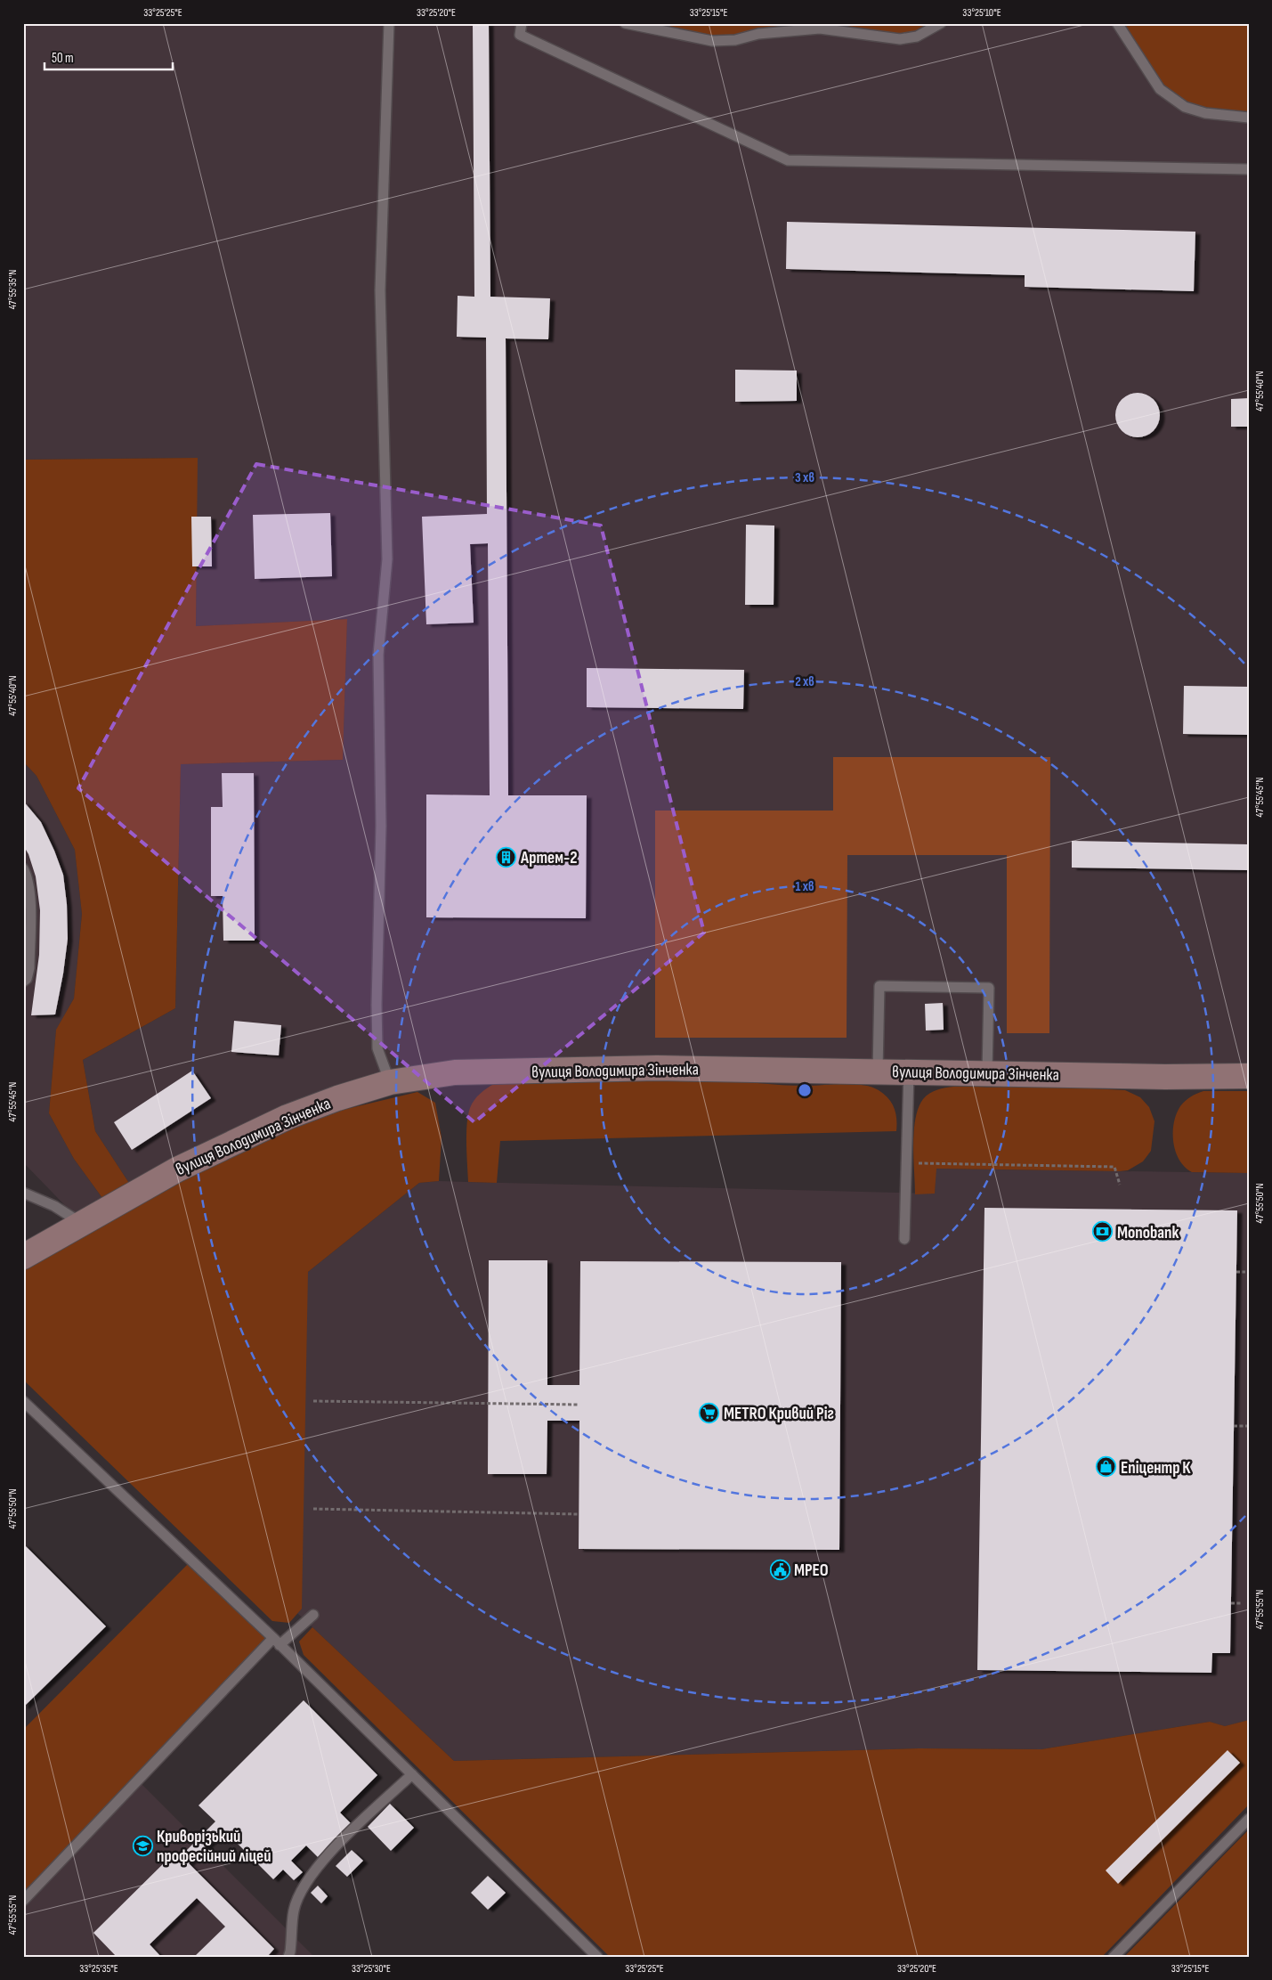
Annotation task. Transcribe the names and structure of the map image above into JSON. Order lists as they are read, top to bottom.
{
  "streets": {
    "main road": ["вулиця Володимира Зінченка"]
  },
  "places": {
    "building": ["Артем-2"],
    "bank": ["Monobank"],
    "supermarket": ["METRO Кривий Ріг"],
    "shop": ["Епіцентр К"],
    "public building": ["МРЕО"],
    "school or university": ["Криворізький професійний ліцей"]
  },
  "scale_bar": "50 m",
  "coordinates": [
    "33°25'25\"E",
    "33°25'20\"E",
    "33°25'15\"E",
    "33°25'10\"E",
    "47°55'35\"N",
    "47°55'40\"N",
    "47°55'45\"N",
    "47°55'50\"N",
    "47°55'55\"N",
    "33°25'35\"E",
    "33°25'30\"E"
  ],
  "rings": ["3 хв", "2 хв", "1 хв"]
}
